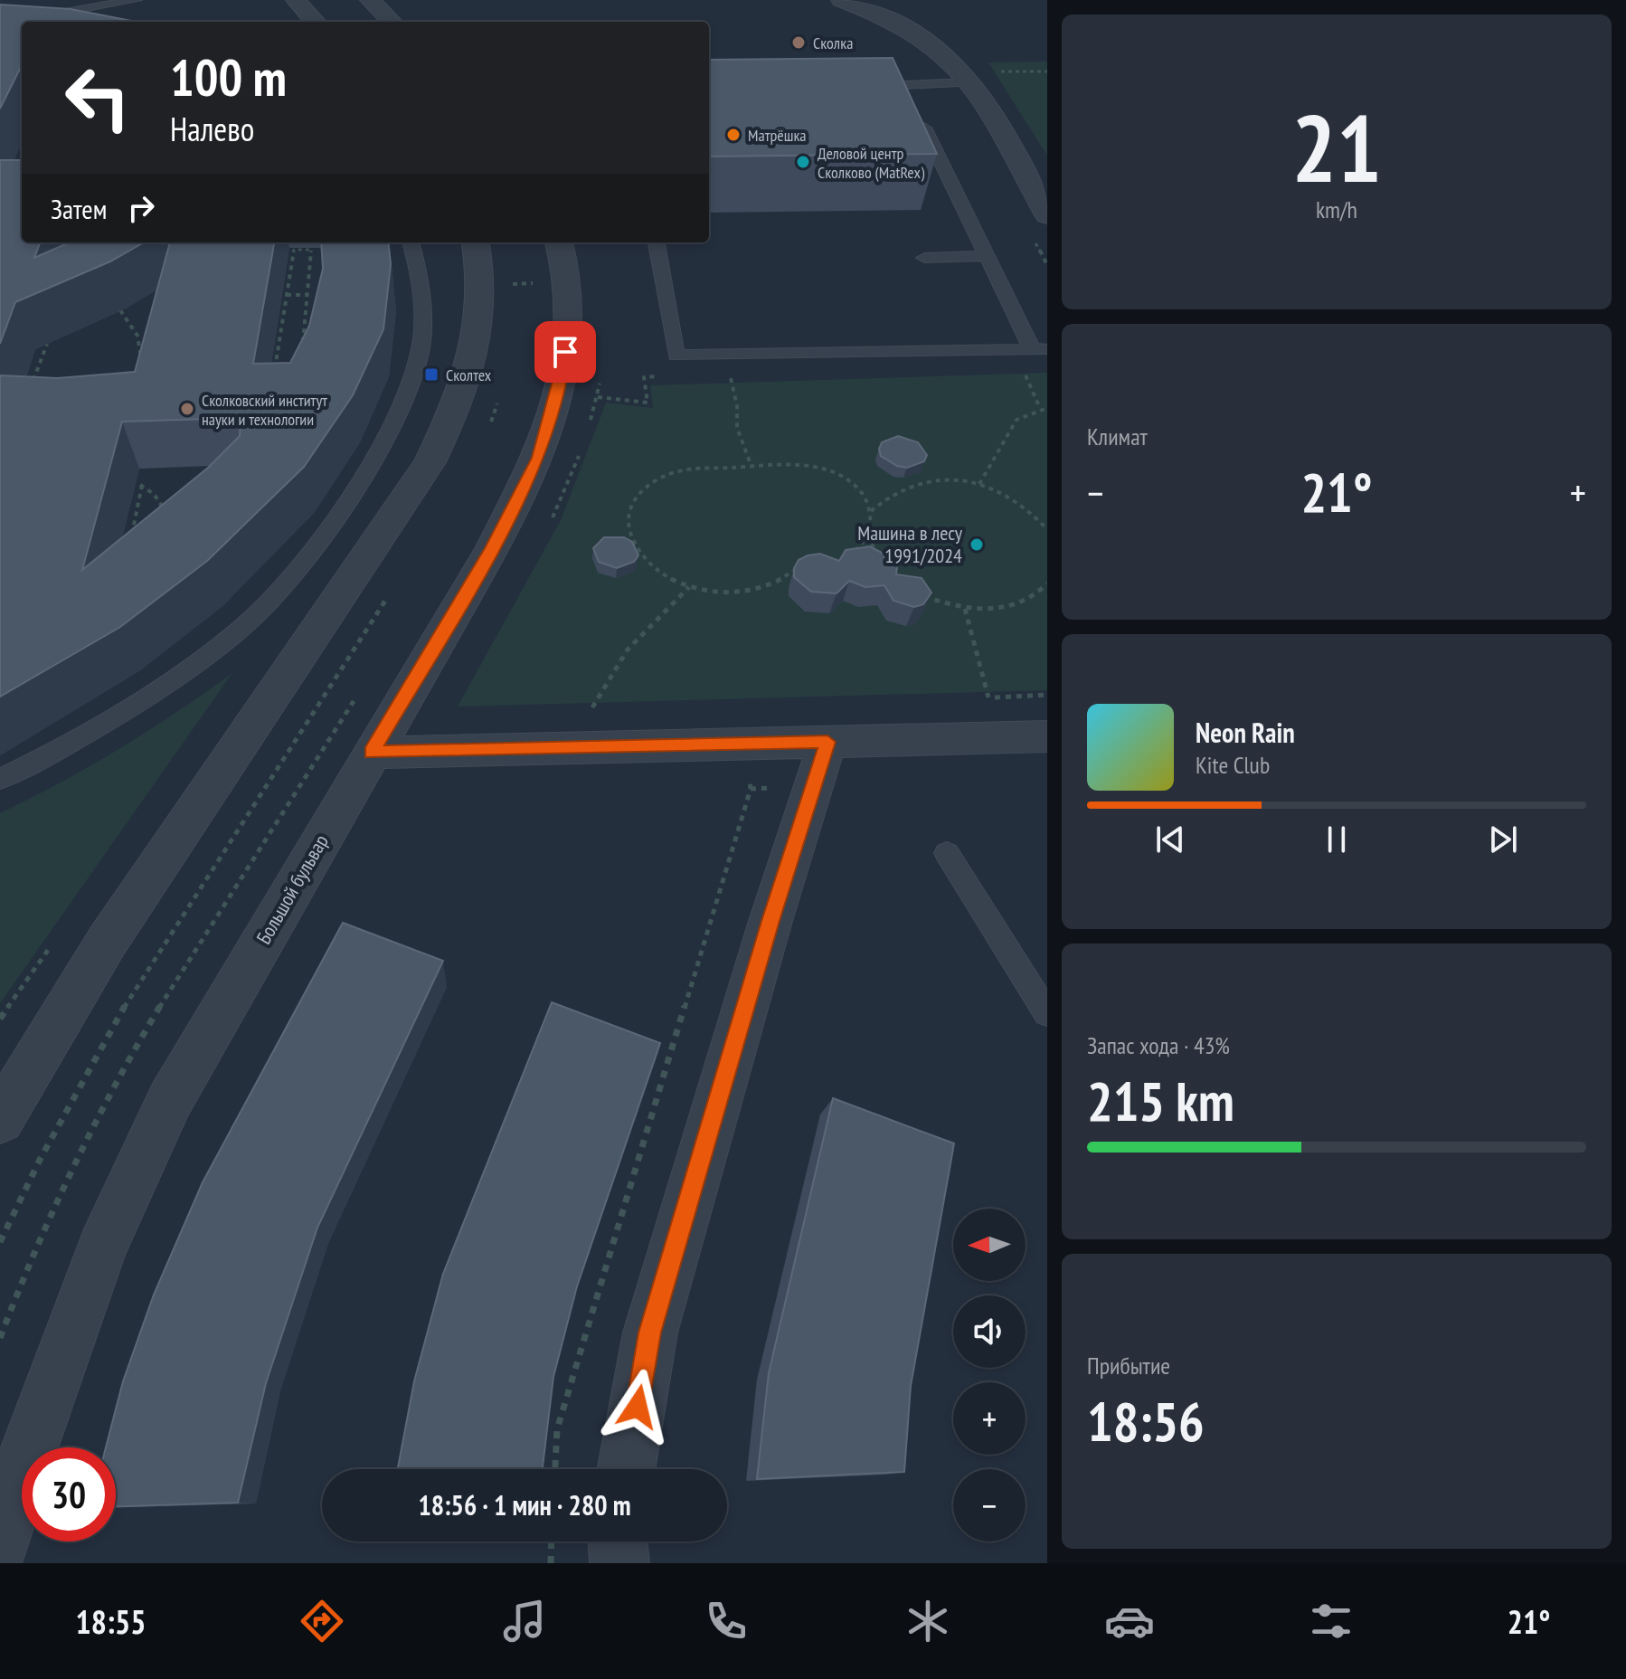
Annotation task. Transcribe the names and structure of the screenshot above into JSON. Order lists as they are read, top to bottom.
{
  "streets": {
    "street": ["Большой бульвар"]
  },
  "places": {
    "other": [
      "Сколка",
      "Матрёшка",
      "Деловой центр Сколково (MatRex)",
      "Сколковский институт науки и технологии",
      "Машина в лесу 1991/2024"
    ],
    "transit": ["Сколтех"]
  },
  "north": "left",
  "page": {
    "tile": [
      ["21", "km/h"],
      "Климат",
      ["Запас хода · 43%", "215 km"],
      ["Прибытие", "18:56"]
    ],
    "turn": ["100 m", "Налево"],
    "then": "Затем",
    "heat": ["−", "21°", "+"],
    "song": ["Neon Rain", "Kite Club"],
    "map_buttons": ["+", "−"],
    "limit": "30",
    "trip": "18:56 · 1 мин · 280 m",
    "tabs": ["18:55", "21°"]
  }
}
